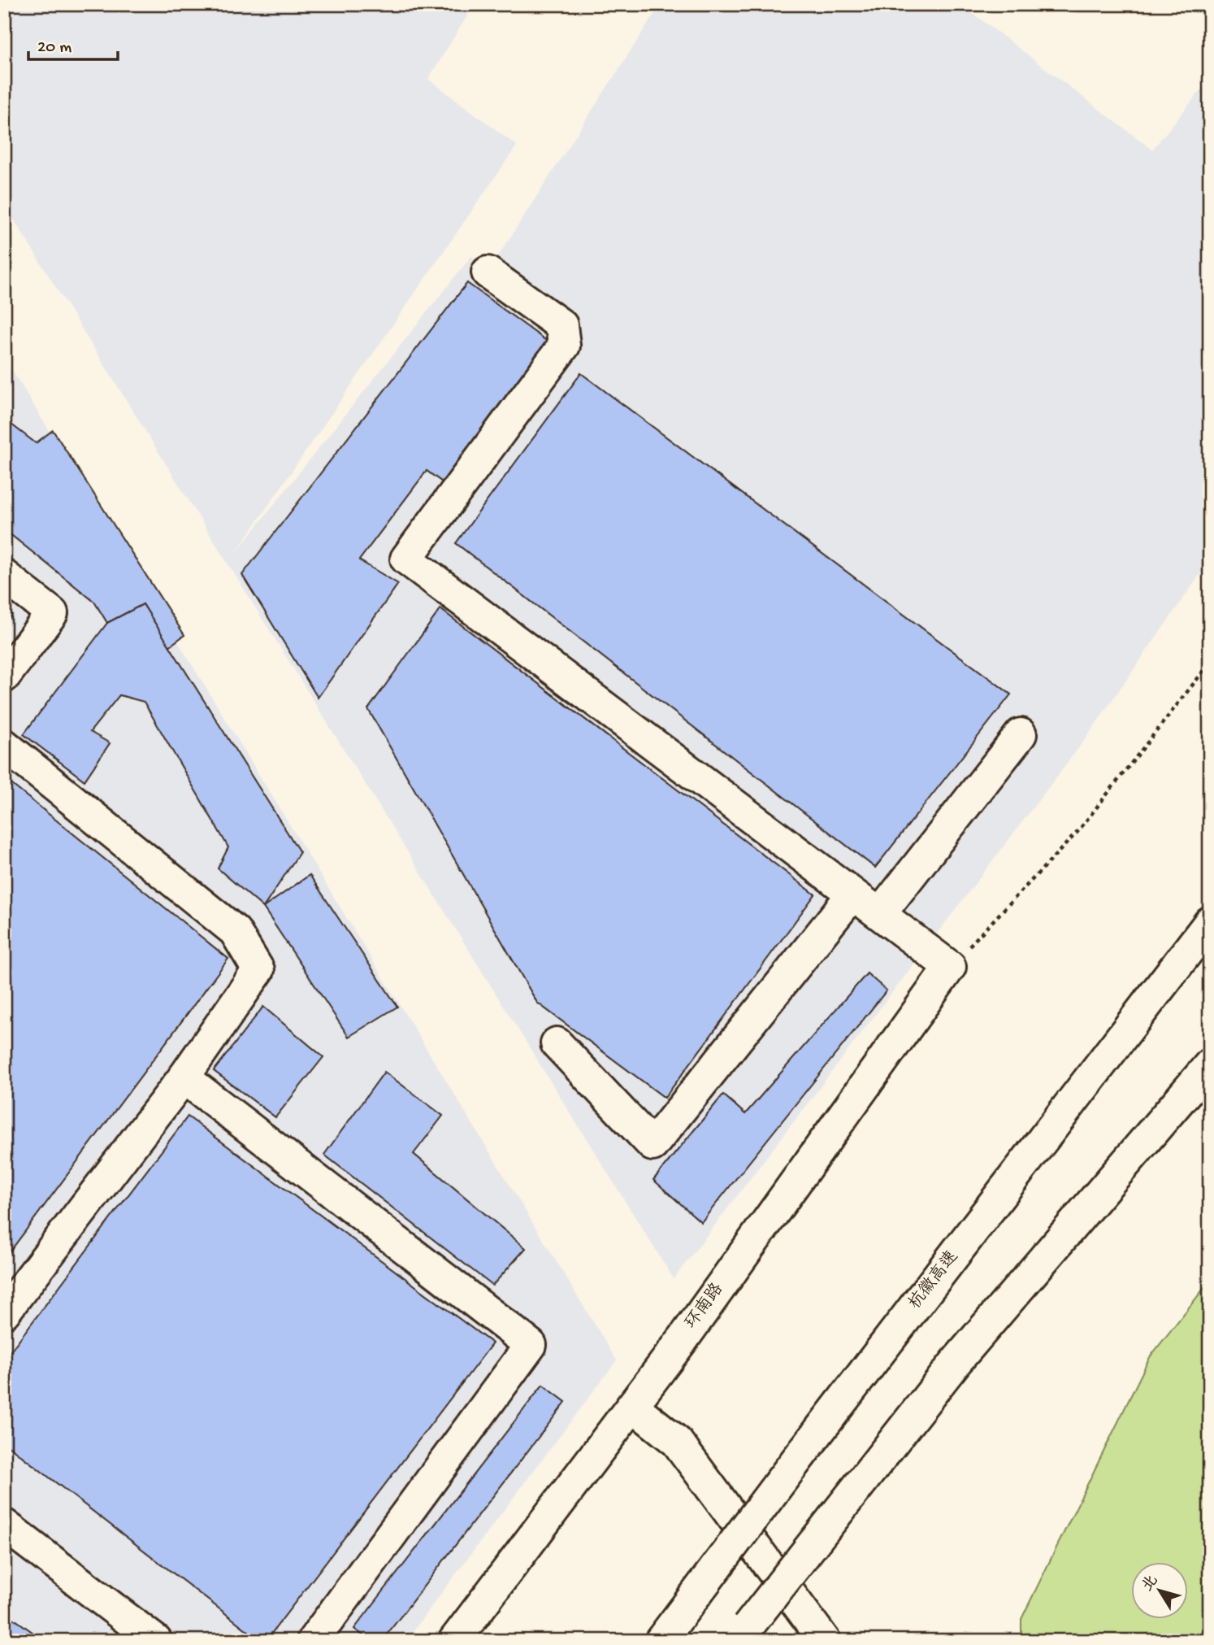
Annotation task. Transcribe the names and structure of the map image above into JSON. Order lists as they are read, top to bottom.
{
  "streets": {
    "main road": ["杭徽高速", "环南路"]
  },
  "scale_bar": "20 m",
  "north": "top left"
}
